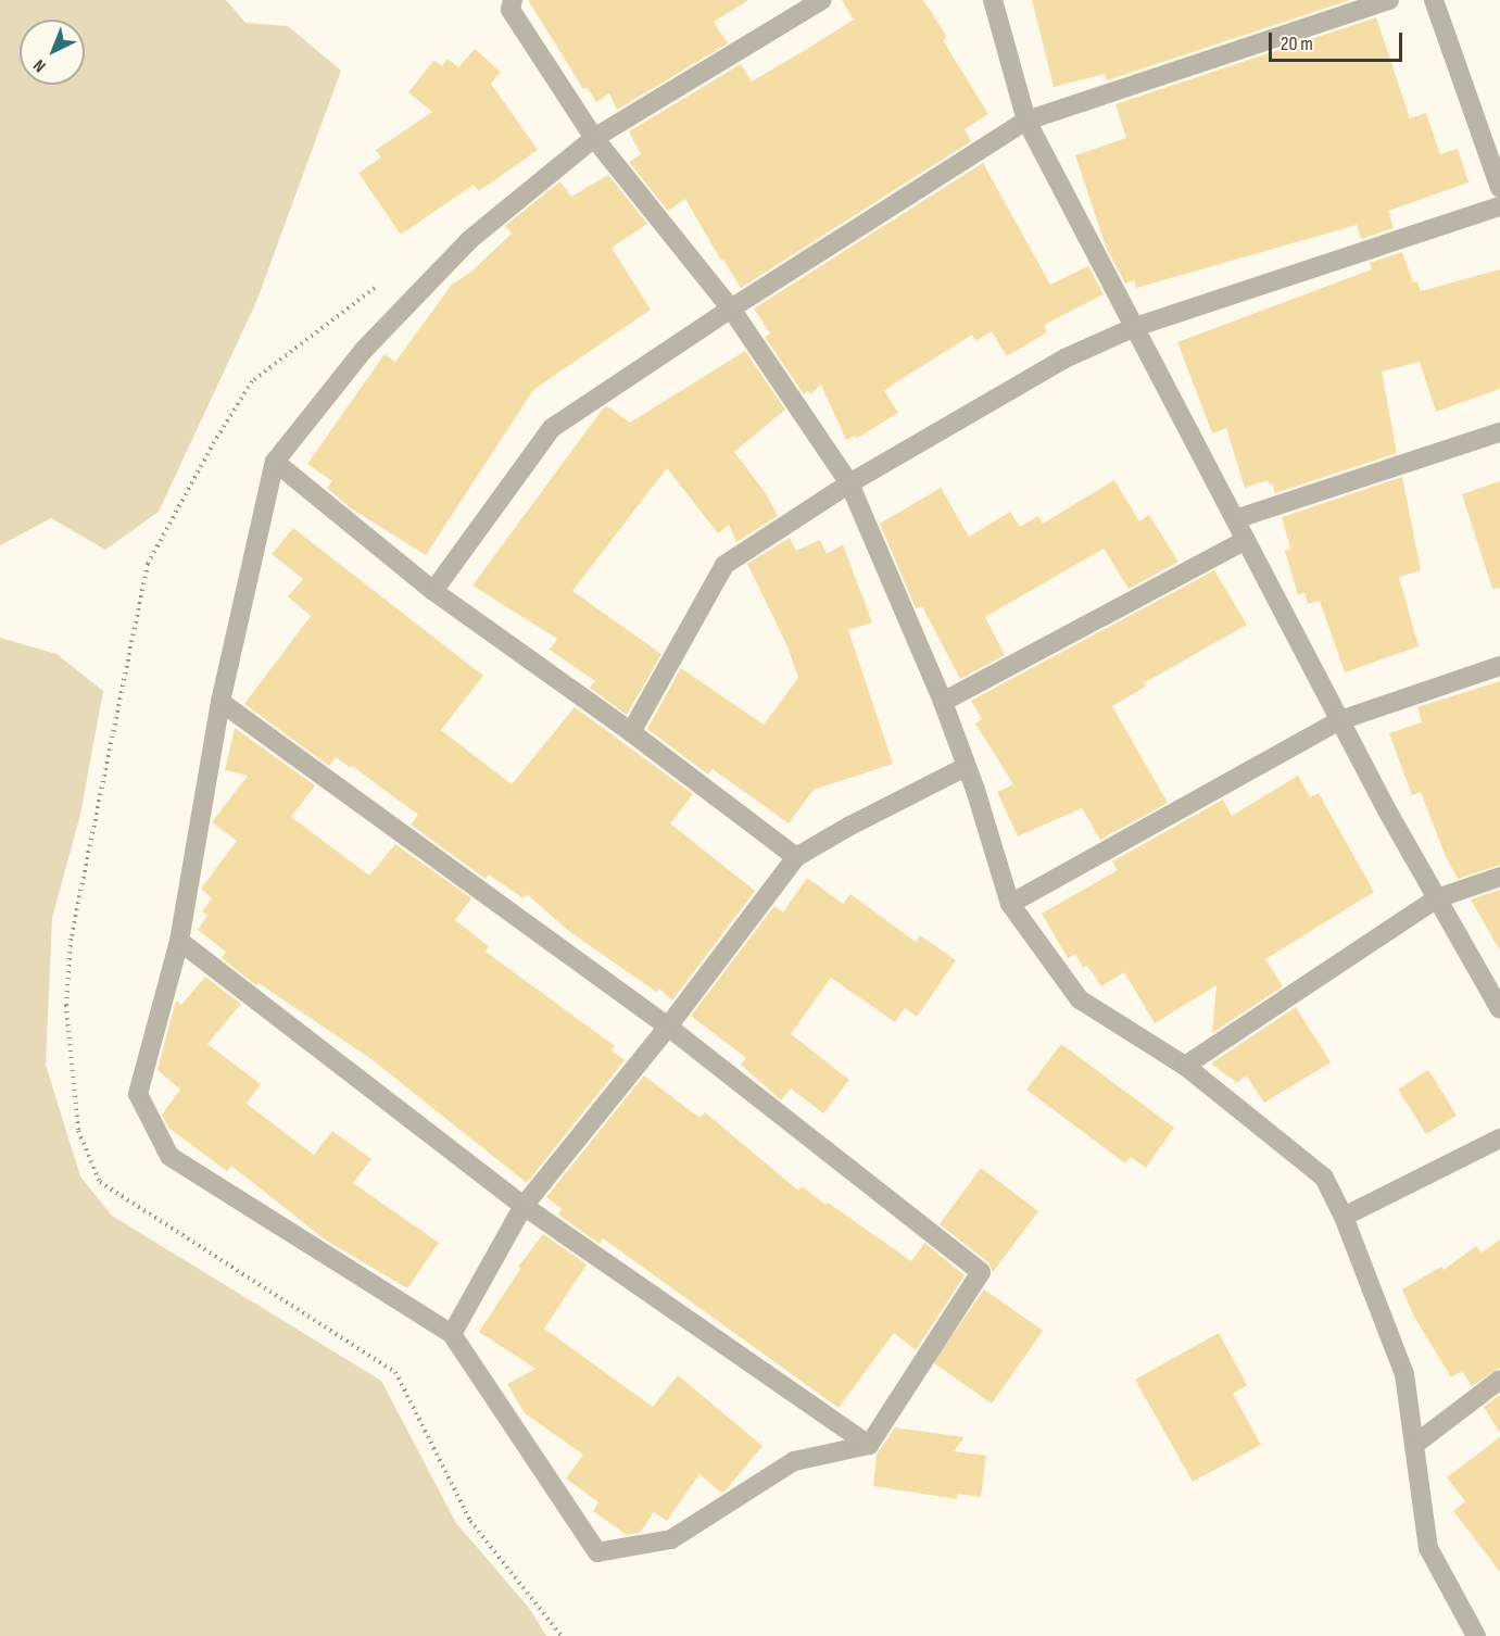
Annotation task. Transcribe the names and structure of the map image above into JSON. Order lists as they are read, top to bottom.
{
  "scale_bar": "20 m",
  "north": "bottom left"
}
